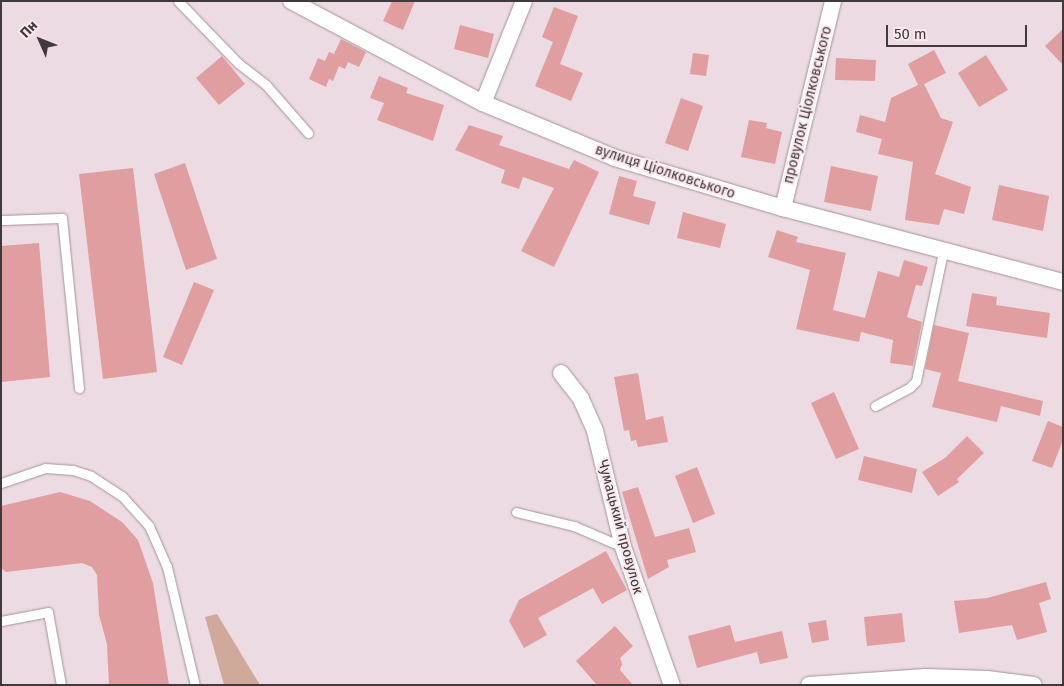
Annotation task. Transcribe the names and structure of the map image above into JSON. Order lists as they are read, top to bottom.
{
  "streets": {
    "street": ["провулок Ціолковського", "вулиця Ціолковського", "Чумацький провулок"]
  },
  "crossings": [
    ["провулок Ціолковського", "вулиця Ціолковського"]
  ],
  "scale_bar": "50 m",
  "north": "top left"
}
